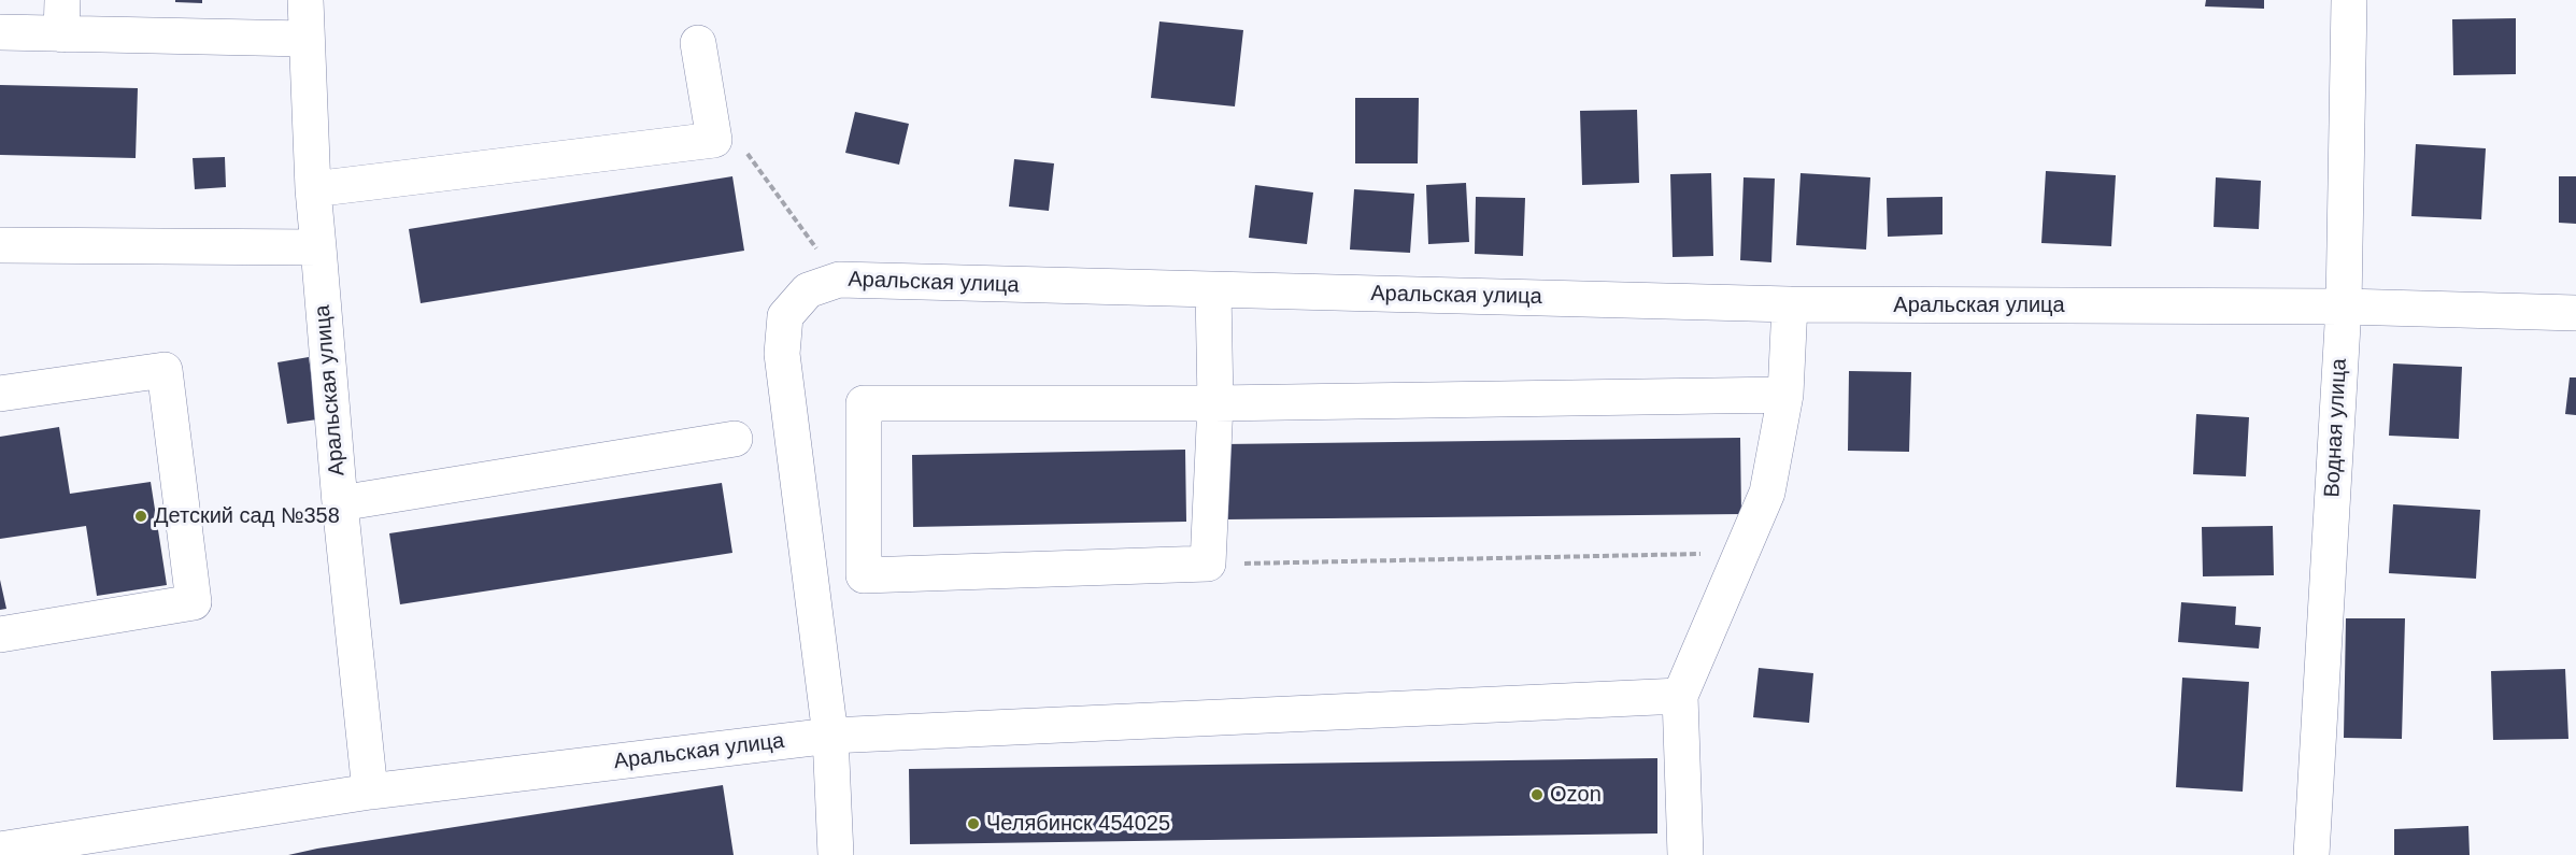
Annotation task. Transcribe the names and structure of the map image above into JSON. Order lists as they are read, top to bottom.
{
  "streets": {
    "street": ["Аральская улица", "Водная улица"]
  },
  "crossings": [
    ["Аральская улица", "Водная улица"]
  ],
  "places": ["Детский сад №358", "Ozon", "Челябинск 454025"]
}
